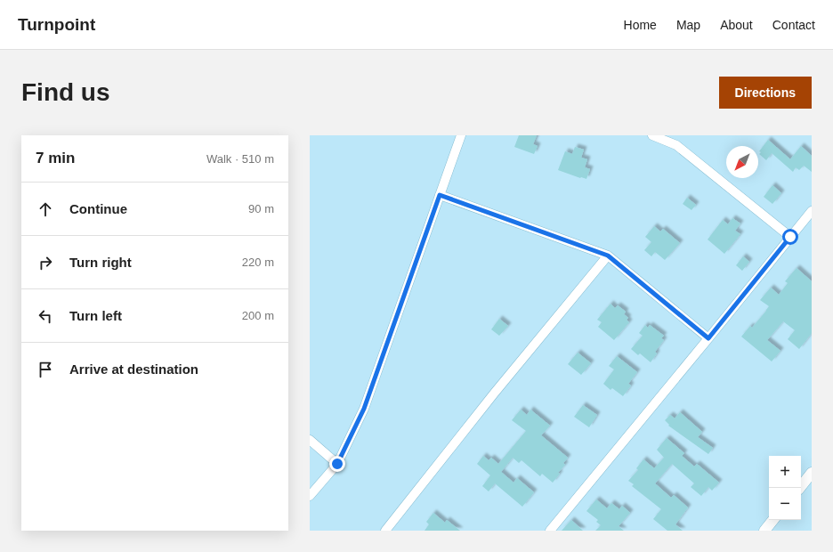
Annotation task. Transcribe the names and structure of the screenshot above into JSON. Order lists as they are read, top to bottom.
{
  "north": "bottom left",
  "page": {
    "header": "Turnpoint",
    "nav": [
      "Home",
      "Map",
      "About",
      "Contact"
    ],
    "buttons": "Directions",
    "title": "Find us",
    "heading": ["7 min", "Walk · 510 m"],
    "list": [
      ["Continue", "90 m"],
      ["Turn right", "220 m"],
      ["Turn left", "200 m"],
      "Arrive at destination"
    ],
    "map_buttons": ["+", "−"]
  }
}
